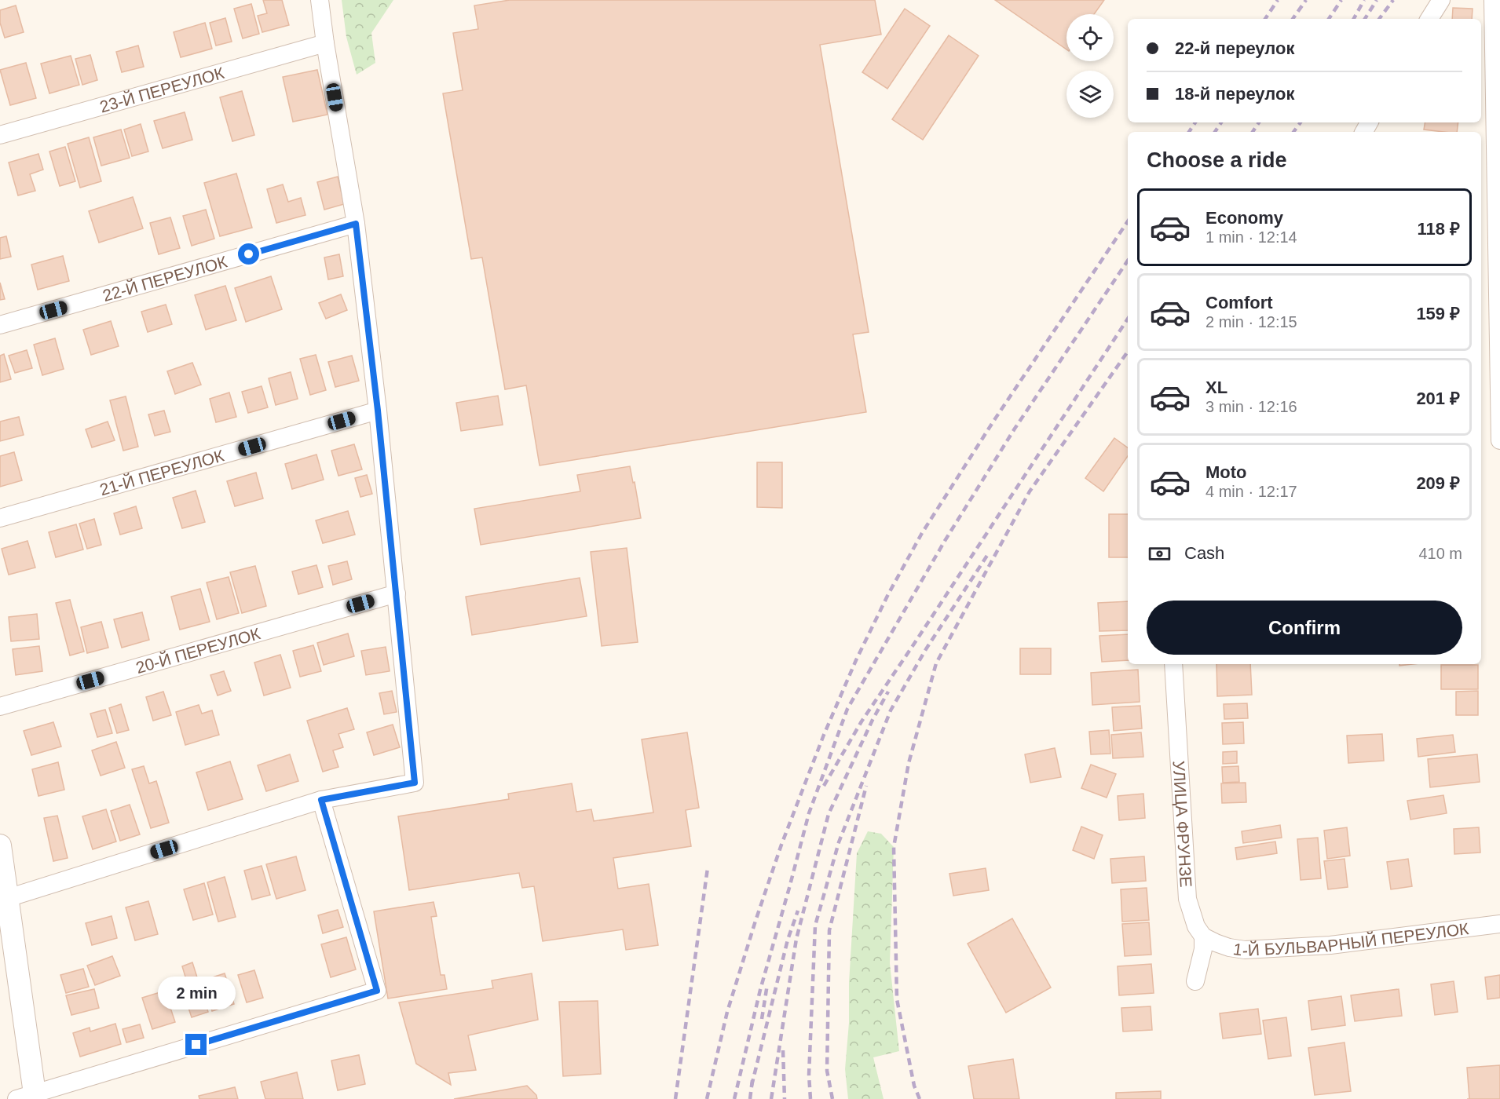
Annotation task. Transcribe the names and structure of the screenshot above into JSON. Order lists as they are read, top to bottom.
{
  "streets": {
    "street": [
      "23-Й ПЕРЕУЛОК",
      "22-Й ПЕРЕУЛОК",
      "21-Й ПЕРЕУЛОК",
      "20-Й ПЕРЕУЛОК",
      "УЛИЦА ФРУНЗЕ",
      "1-Й БУЛЬВАРНЫЙ ПЕРЕУЛОК"
    ]
  },
  "crossings": [
    ["УЛИЦА ФРУНЗЕ", "1-Й БУЛЬВАРНЫЙ ПЕРЕУЛОК"]
  ],
  "page": {
    "banner": ["22-й переулок", "18-й переулок"],
    "heading": "Choose a ride",
    "list": [
      {
        "name": "Economy",
        "note": "1 min · 12:14",
        "value": "118 ₽"
      },
      {
        "name": "Comfort",
        "note": "2 min · 12:15",
        "value": "159 ₽"
      },
      {
        "name": "XL",
        "note": "3 min · 12:16",
        "value": "201 ₽"
      },
      {
        "name": "Moto",
        "note": "4 min · 12:17",
        "value": "209 ₽"
      }
    ],
    "pay": ["Cash", "410 m"],
    "buttons": "Confirm",
    "bubble": "2 min"
  }
}
